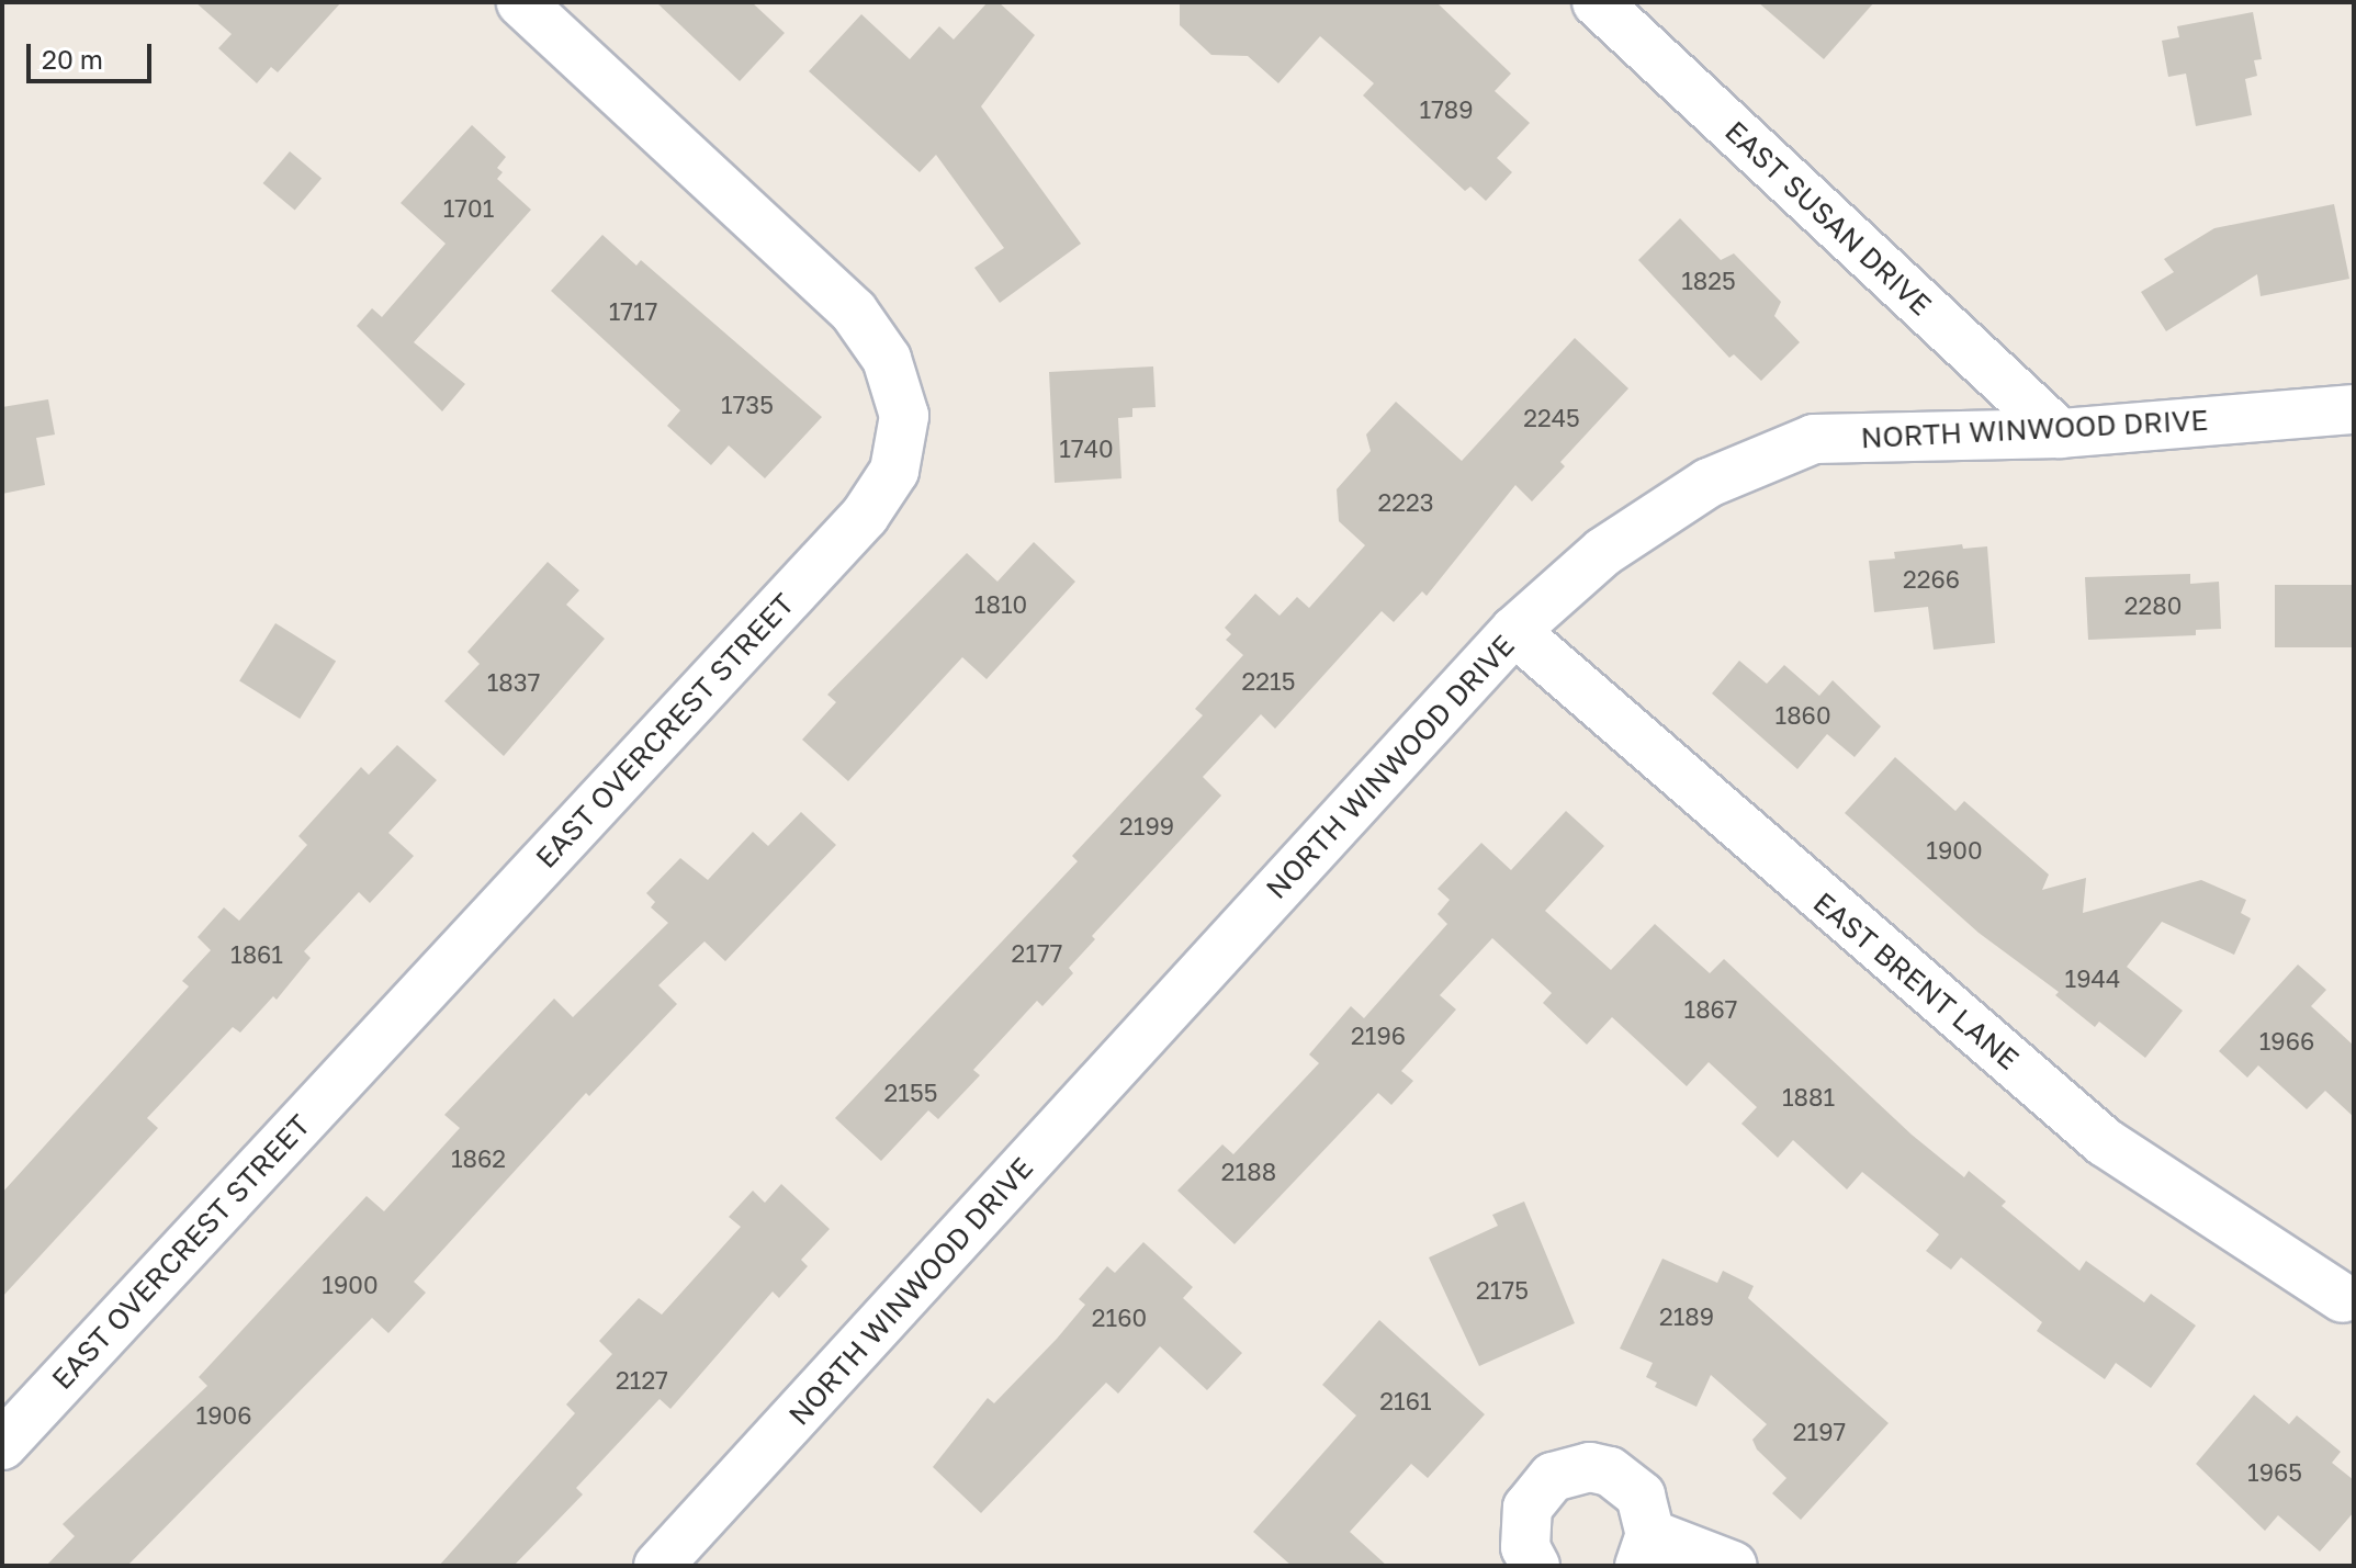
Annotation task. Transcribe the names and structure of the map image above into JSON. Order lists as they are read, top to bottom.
{
  "streets": {
    "street": [
      "EAST SUSAN DRIVE",
      "NORTH WINWOOD DRIVE",
      "EAST OVERCREST STREET",
      "EAST BRENT LANE"
    ]
  },
  "crossings": [
    ["EAST SUSAN DRIVE", "NORTH WINWOOD DRIVE"],
    ["NORTH WINWOOD DRIVE", "EAST BRENT LANE"]
  ],
  "house_numbers": [
    "1789",
    "1701",
    "1825",
    "1717",
    "1735",
    "2245",
    "1740",
    "2223",
    "2266",
    "1810",
    "2280",
    "2215",
    "1837",
    "1860",
    "2199",
    "1900",
    "2177",
    "1861",
    "1944",
    "1867",
    "2196",
    "1966",
    "2155",
    "1881",
    "1862",
    "2188",
    "1900",
    "2175",
    "2189",
    "2160",
    "2127",
    "2161",
    "1906",
    "2197",
    "1965"
  ],
  "scale_bar": "20 m"
}
